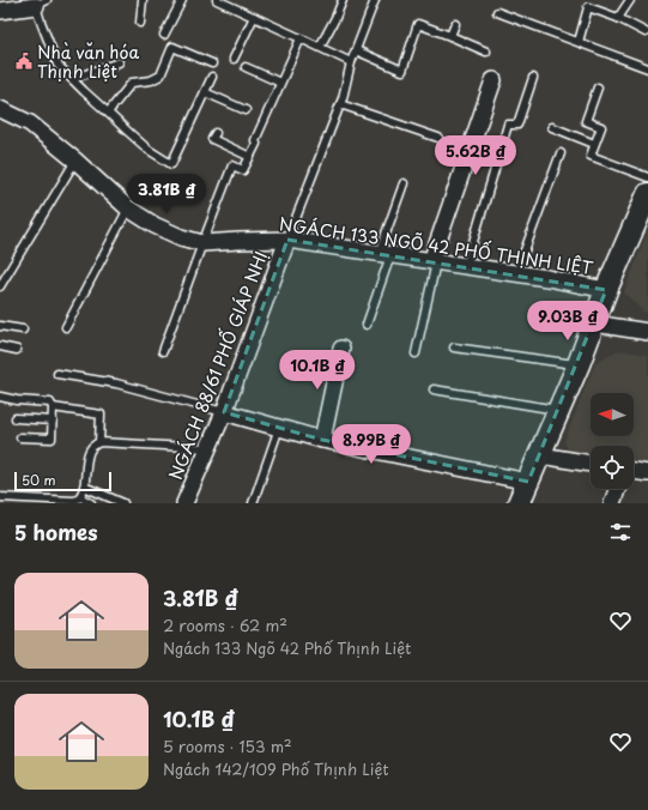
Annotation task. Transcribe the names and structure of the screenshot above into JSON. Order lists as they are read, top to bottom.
{
  "streets": {
    "street": ["NGÁCH 133 NGÕ 42 PHỐ THỊNH LIỆT", "NGÁCH 88/61 PHỐ GIÁP NHỊ"]
  },
  "crossings": [
    ["NGÁCH 133 NGÕ 42 PHỐ THỊNH LIỆT", "NGÁCH 88/61 PHỐ GIÁP NHỊ"]
  ],
  "places": {
    "public building": ["Nhà văn hóa Thịnh Liệt"]
  },
  "scale_bar": "50 m",
  "north": "left",
  "page": {
    "price": [
      "5.62B ₫",
      "3.81B ₫",
      "9.03B ₫",
      "10.1B ₫",
      "8.99B ₫"
    ],
    "scale": "50 m",
    "heading": "5 homes",
    "list": [
      {
        "name": "3.81B ₫",
        "note": "2 rooms · 62 m² · Ngách 133 Ngõ 42 Phố Thịnh Liệt"
      },
      {
        "name": "10.1B ₫",
        "note": "5 rooms · 153 m² · Ngách 142/109 Phố Thịnh Liệt"
      }
    ]
  }
}
